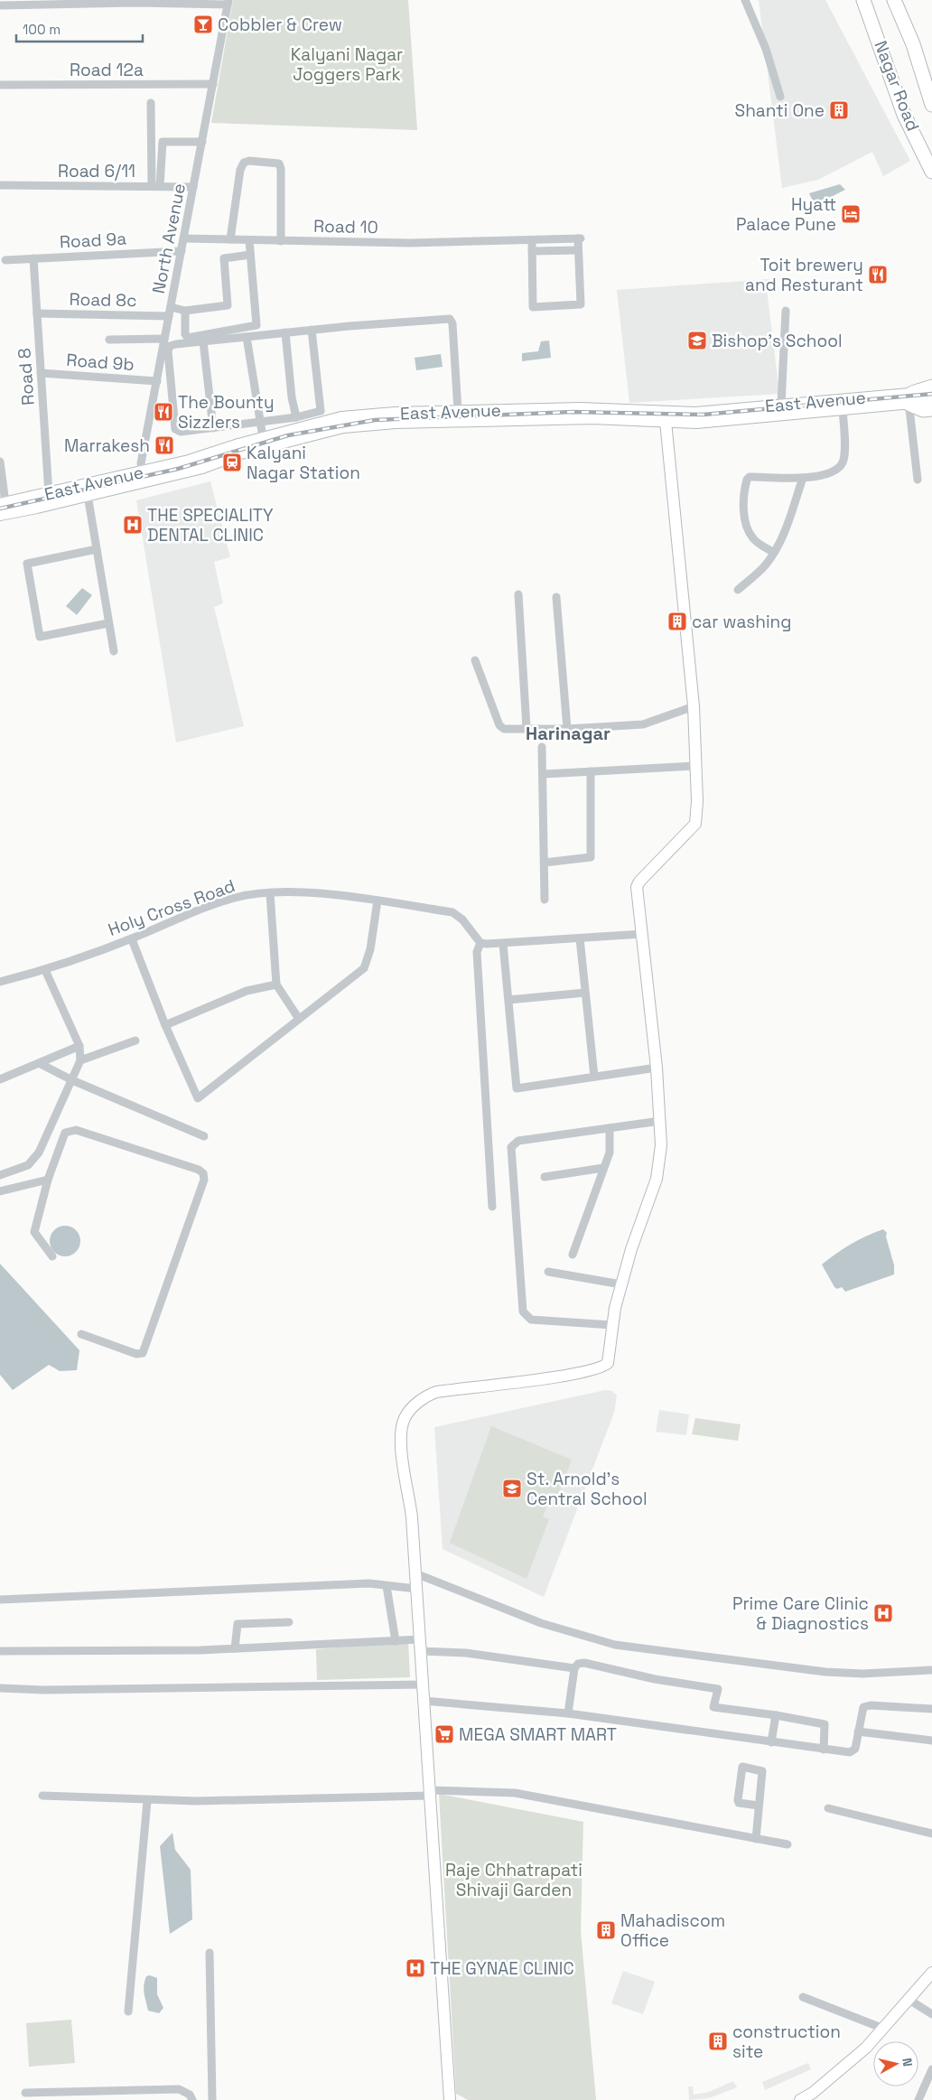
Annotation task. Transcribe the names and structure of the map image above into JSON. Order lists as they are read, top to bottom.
{
  "streets": {
    "highway": ["Nagar Road"],
    "street": [
      "Road 12a",
      "Road 6/11",
      "Road 10",
      "North Avenue",
      "Road 9a",
      "Road 8c",
      "Road 9b",
      "Road 8",
      "East Avenue",
      "Holy Cross Road"
    ]
  },
  "crossings": [
    ["Road 12a", "North Avenue"],
    ["Road 6/11", "North Avenue"],
    ["Road 10", "North Avenue"],
    ["North Avenue", "Road 9a"],
    ["North Avenue", "Road 8c"],
    ["North Avenue", "Road 9b"],
    ["North Avenue", "East Avenue"],
    ["Road 9a", "Road 8"],
    ["Road 8c", "Road 8"],
    ["Road 9b", "Road 8"],
    ["Road 8", "East Avenue"]
  ],
  "districts": ["Harinagar"],
  "parks": ["Kalyani Nagar Joggers Park", "Raje Chhatrapati Shivaji Garden"],
  "places": {
    "bar": ["Cobbler & Crew"],
    "building": [
      "Shanti One",
      "car washing",
      "Mahadiscom Office",
      "construction site"
    ],
    "hotel": ["Hyatt Palace Pune"],
    "restaurant": ["Toit brewery and Resturant", "The Bounty Sizzlers", "Marrakesh"],
    "school or university": ["Bishop's School", "St. Arnold's Central School"],
    "station": ["Kalyani Nagar Station"],
    "hospital": ["THE SPECIALITY DENTAL CLINIC", "Prime Care Clinic & Diagnostics", "THE GYNAE CLINIC"],
    "supermarket": ["MEGA SMART MART"]
  },
  "scale_bar": "100 m",
  "north": "right"
}
